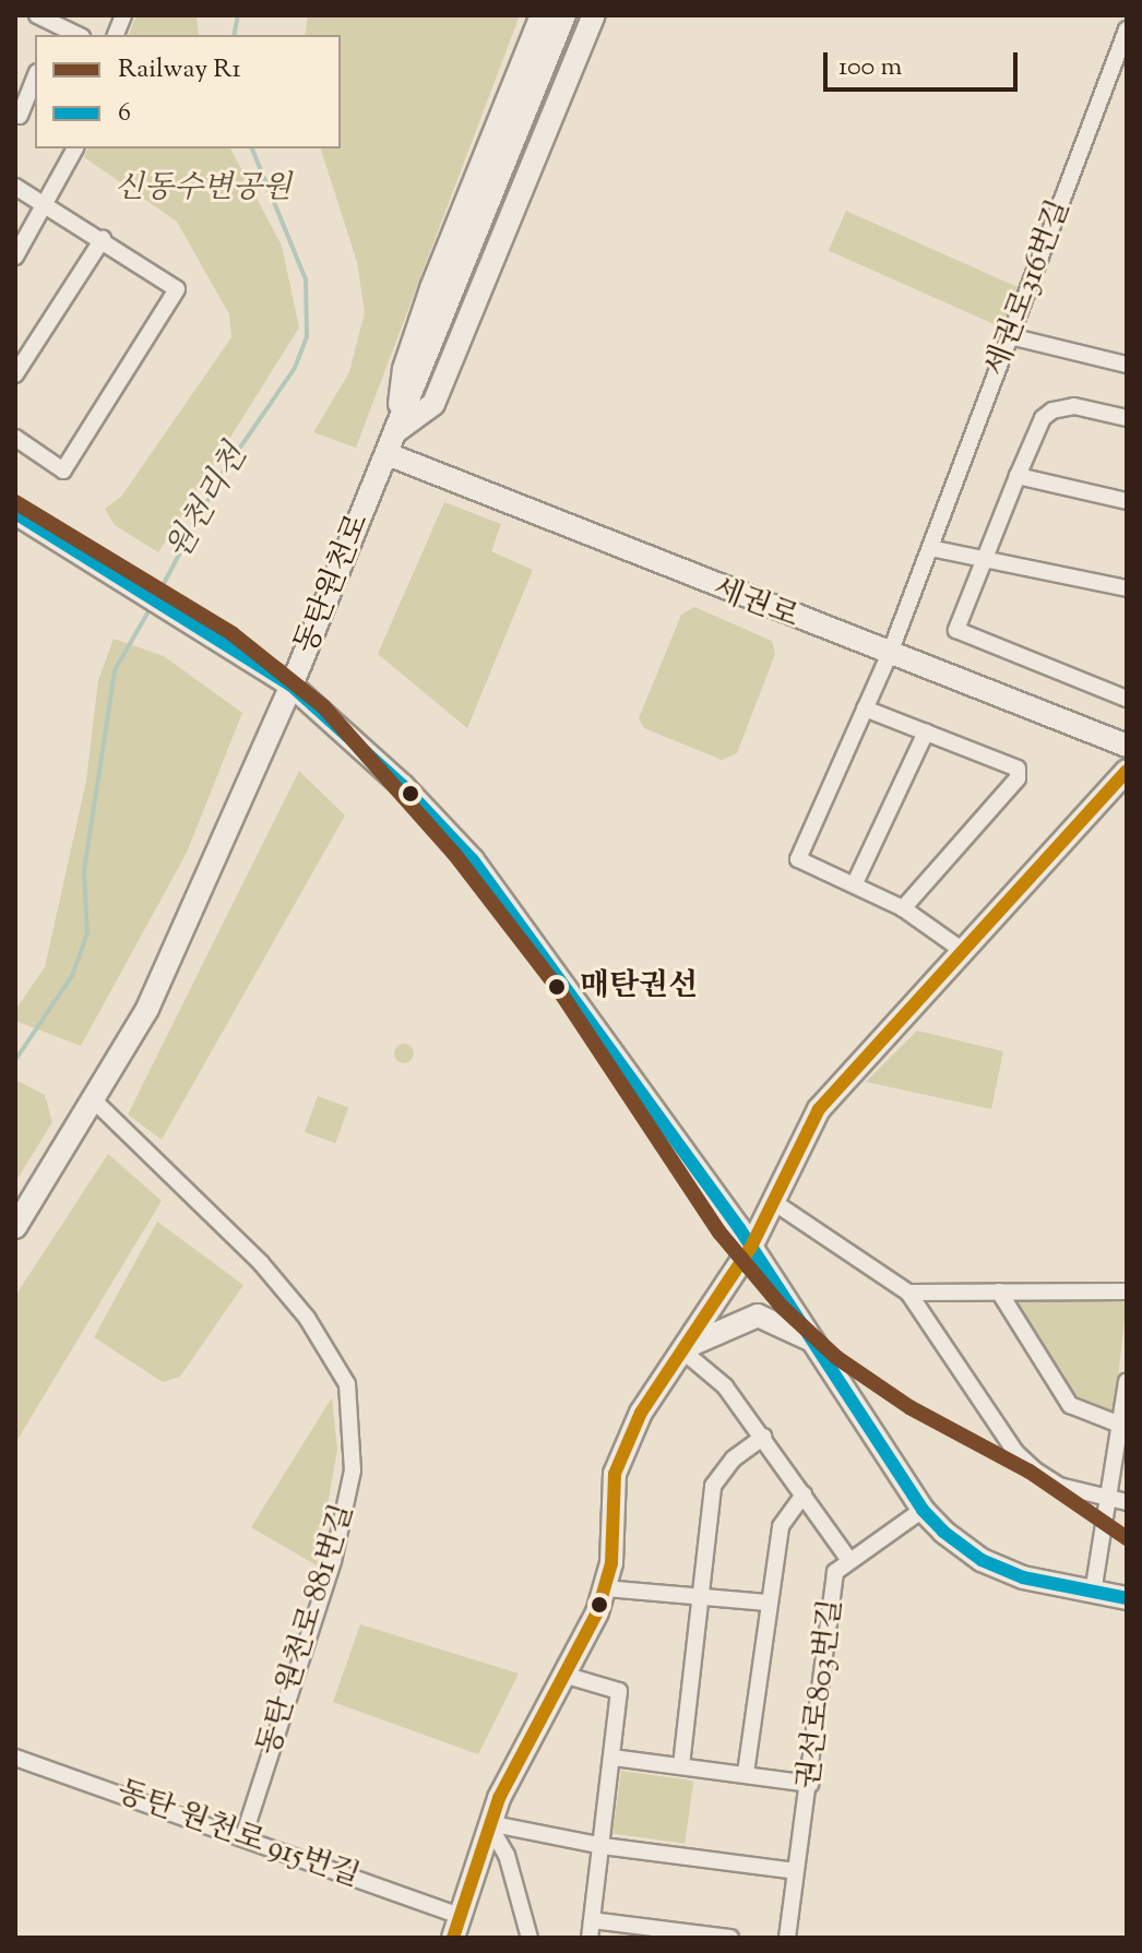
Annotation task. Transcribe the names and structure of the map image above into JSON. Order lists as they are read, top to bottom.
{
  "streets": {
    "street": [
      "세권로316번길",
      "동탄원천로",
      "세권로",
      "동탄 원천로 881번길",
      "권선로803번길",
      "동탄 원천로 915번길"
    ]
  },
  "crossings": [
    ["세권로316번길", "세권로"],
    ["동탄원천로", "세권로"],
    ["동탄원천로", "동탄 원천로 881번길"],
    ["동탄 원천로 881번길", "동탄 원천로 915번길"]
  ],
  "water": ["원천리천"],
  "parks": ["신동수변공원"],
  "places": ["매탄권선"],
  "lines": ["rail line R1", "transit line 6"],
  "legend": ["Railway R1", "6"],
  "scale_bar": "100 m"
}
